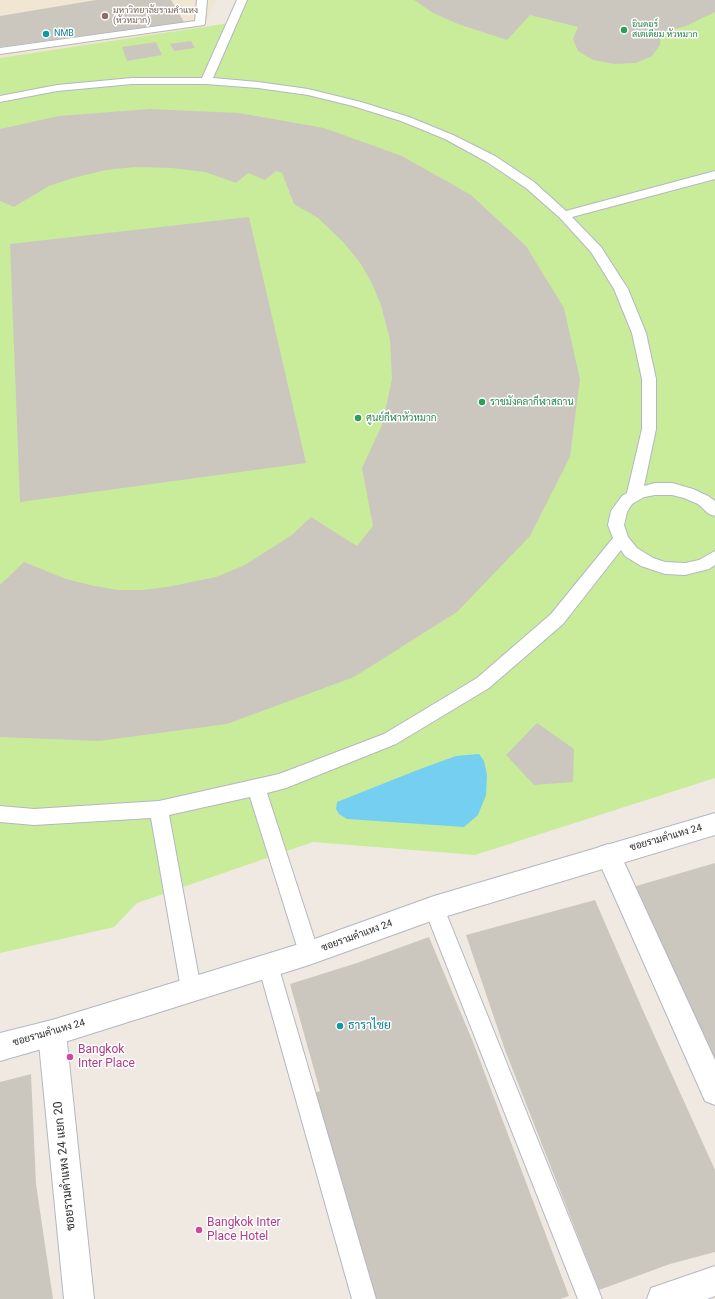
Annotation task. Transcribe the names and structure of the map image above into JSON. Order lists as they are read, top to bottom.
{
  "streets": {
    "main road": ["ซอยรามคำแหง 24", "ซอยรามคำแหง 24 แยก 20"]
  },
  "crossings": [
    ["ซอยรามคำแหง 24", "ซอยรามคำแหง 24 แยก 20"]
  ],
  "places": [
    "มหาวิทยาลัยรามคำแหง (หัวหมาก)",
    "อินดอร์ สเตเดียม หัวหมาก",
    "NMB",
    "ราชมังคลากีฬาสถาน",
    "ศูนย์กีฬาหัวหมาก",
    "ธาราไชย",
    "Bangkok Inter Place",
    "Bangkok Inter Place Hotel"
  ]
}
